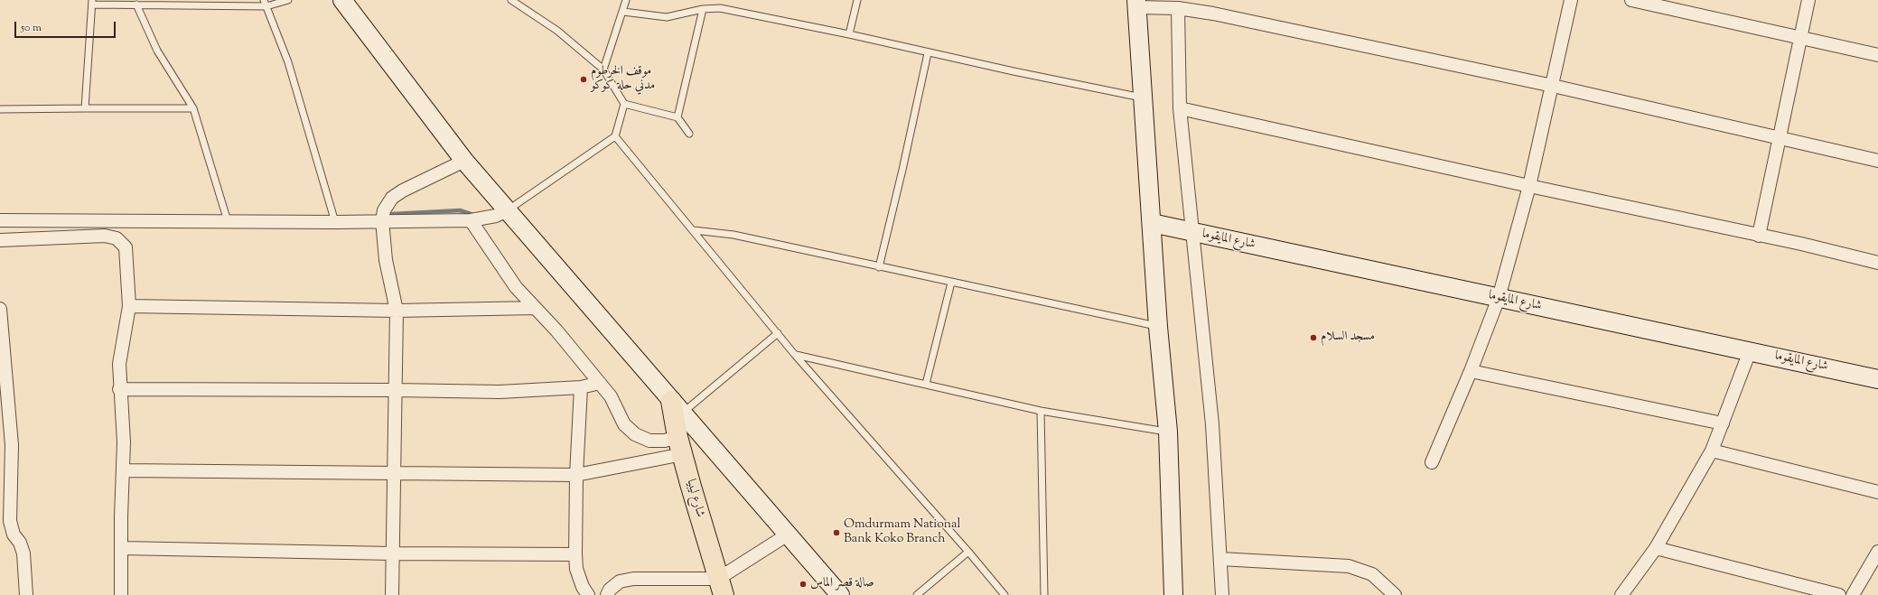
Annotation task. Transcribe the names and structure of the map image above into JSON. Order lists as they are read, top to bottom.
{
  "streets": {
    "main road": ["شارع المايقوما", "شارع ليبيا"]
  },
  "places": [
    "موقف الخرطوم مدني حلة كوكو",
    "مسجد السلام",
    "Omdurmam National Bank Koko Branch",
    "صالة قصر الماس"
  ],
  "scale_bar": "50 m"
}
